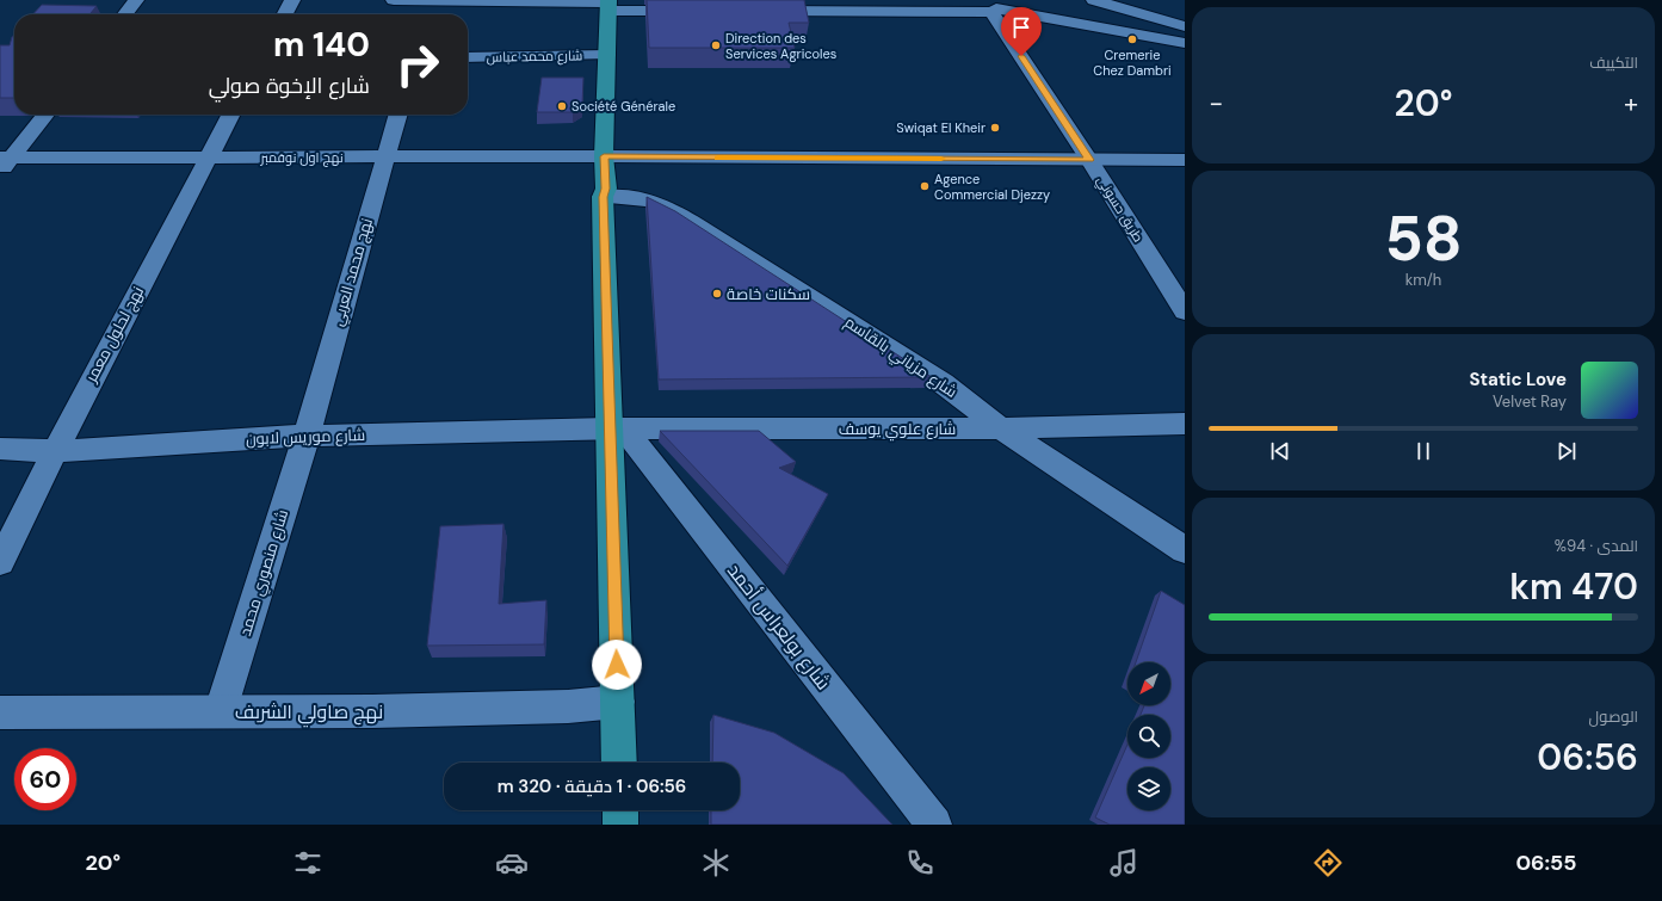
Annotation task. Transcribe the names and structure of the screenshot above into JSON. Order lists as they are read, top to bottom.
{
  "streets": {
    "street": [
      "شارع محمد عباس",
      "نهج اول نوفمبر",
      "طريق حسوني",
      "نهج محمد العربي",
      "نهج لحلول معمر",
      "شارع مزياني بالقاسم",
      "شارع علوي يوسف",
      "شارع موريس لابون",
      "شارع منصوري محمد",
      "شارع بولعراس أحمد",
      "نهج صاولي الشربف"
    ]
  },
  "crossings": [
    ["نهج اول نوفمبر", "طريق حسوني"],
    ["نهج اول نوفمبر", "نهج محمد العربي"],
    ["نهج اول نوفمبر", "نهج لحلول معمر"],
    ["نهج محمد العربي", "شارع موريس لابون"],
    ["نهج محمد العربي", "شارع منصوري محمد"],
    ["نهج لحلول معمر", "شارع موريس لابون"],
    ["شارع مزياني بالقاسم", "شارع علوي يوسف"],
    ["شارع علوي يوسف", "شارع موريس لابون"],
    ["شارع علوي يوسف", "شارع بولعراس أحمد"],
    ["شارع موريس لابون", "شارع منصوري محمد"],
    ["شارع موريس لابون", "شارع بولعراس أحمد"],
    ["شارع منصوري محمد", "نهج صاولي الشربف"]
  ],
  "places": [
    "Cremerie Chez Dambri",
    "Direction des Services Agricoles",
    "Société Générale",
    "Swiqat El Kheir",
    "Agence Commercial Djezzy",
    "سكنات خاصة"
  ],
  "north": "bottom left",
  "page": {
    "tile": [
      "التكييف",
      ["58", "km/h"],
      ["المدى · 94%", "470 km"],
      ["الوصول", "06:56"]
    ],
    "turn": ["140 m", "شارع الإخوة صولي"],
    "heat": ["−", "20°", "+"],
    "song": ["Static Love", "Velvet Ray"],
    "limit": "60",
    "trip": "06:56 · 1 دقيقة · 320 m",
    "tabs": ["06:55", "20°"]
  }
}
